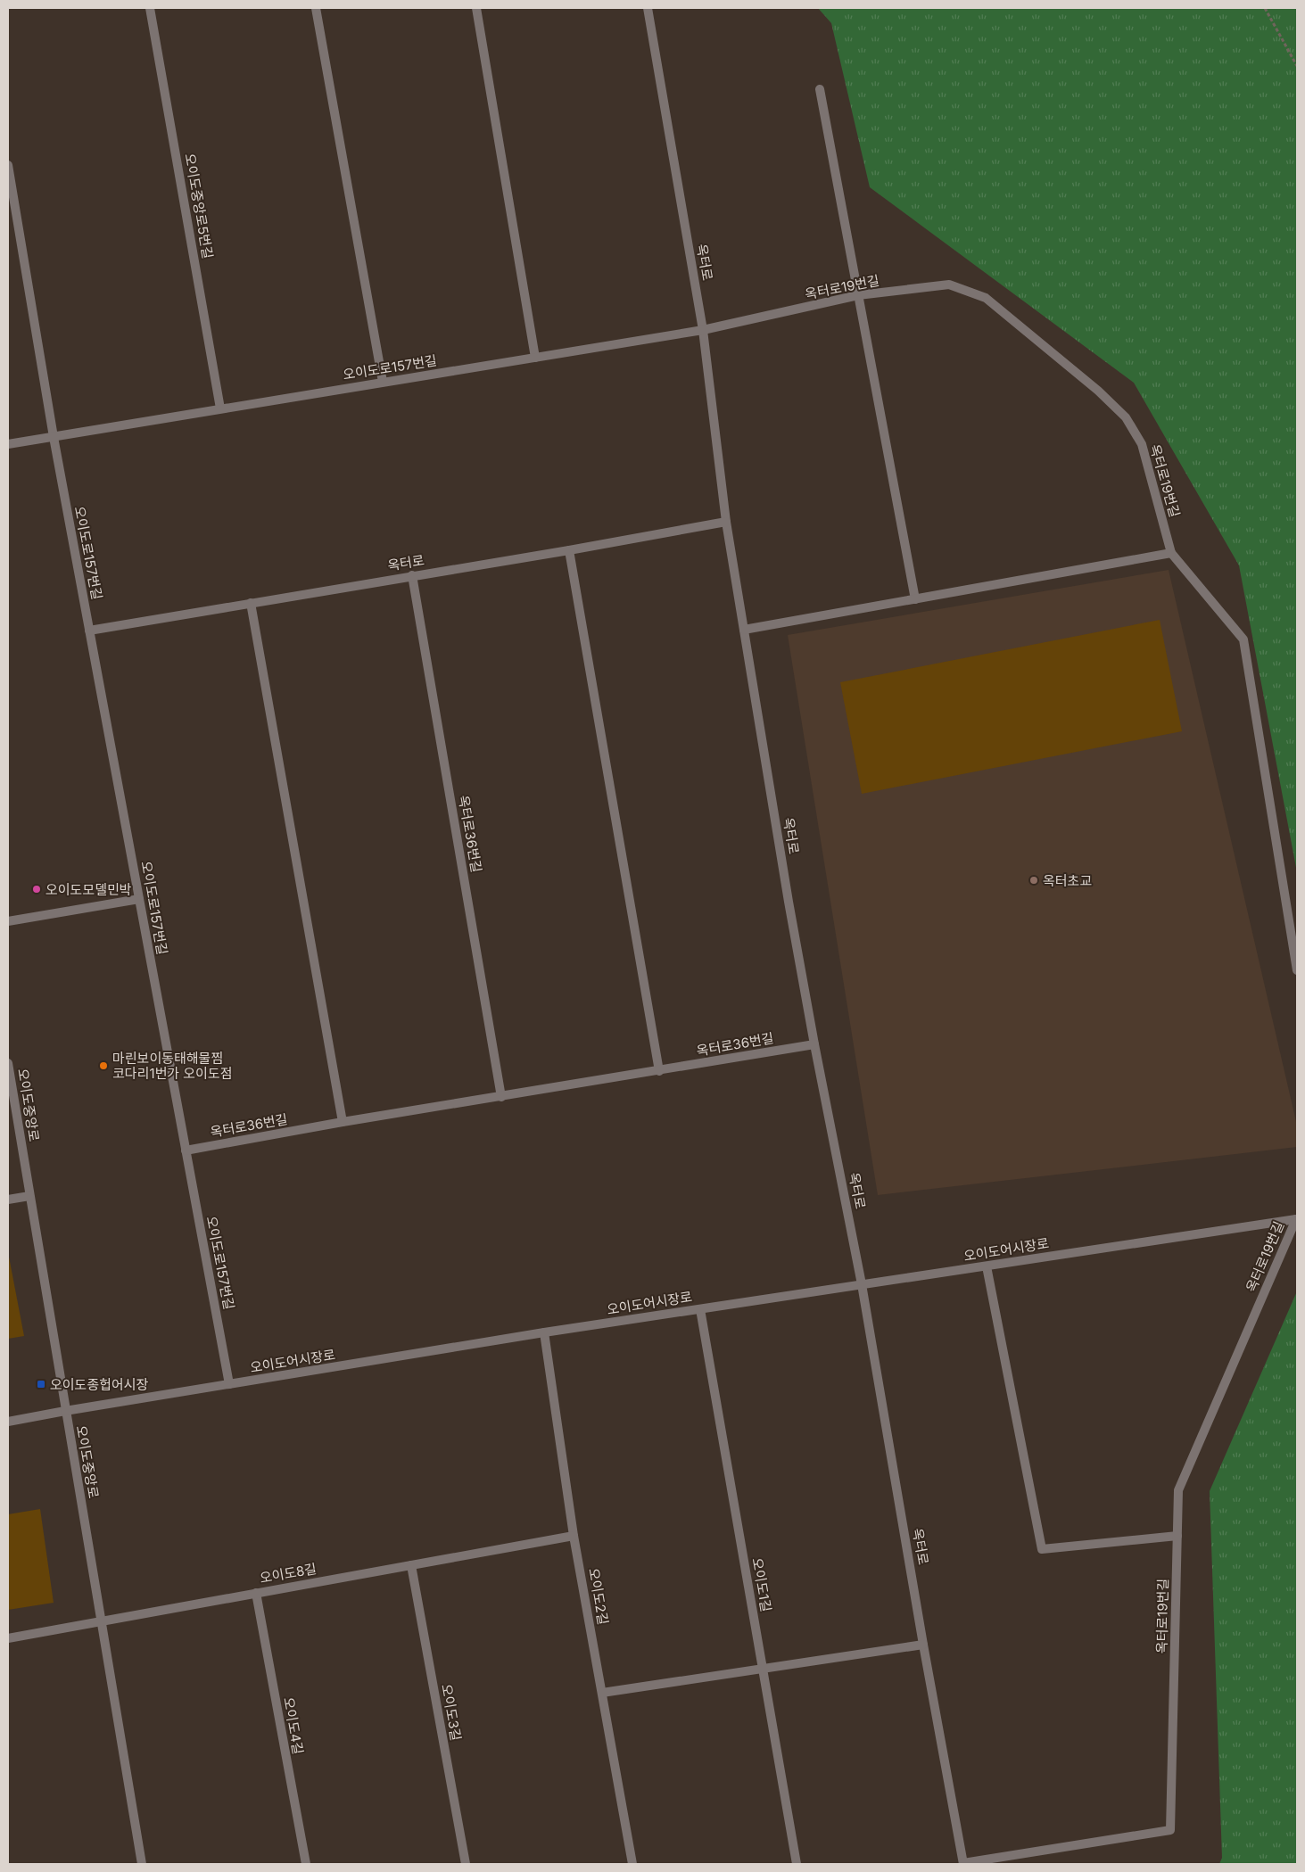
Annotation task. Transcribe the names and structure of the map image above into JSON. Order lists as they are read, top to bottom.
{
  "streets": {
    "street": [
      "오이도중앙로5번길",
      "옥터로",
      "옥터로19번길",
      "오이도로157번길",
      "옥터로36번길",
      "오이도중앙로",
      "오이도어시장로",
      "오이도8길",
      "오이도1길",
      "오이도2길",
      "오이도3길",
      "오이도4길"
    ]
  },
  "crossings": [
    ["오이도중앙로5번길", "오이도로157번길"],
    ["옥터로", "옥터로19번길"],
    ["옥터로", "오이도로157번길"],
    ["옥터로", "옥터로36번길"],
    ["옥터로", "오이도어시장로"],
    ["옥터로19번길", "오이도로157번길"],
    ["옥터로19번길", "오이도어시장로"],
    ["오이도로157번길", "옥터로36번길"],
    ["오이도로157번길", "오이도어시장로"],
    ["오이도중앙로", "오이도어시장로"],
    ["오이도중앙로", "오이도8길"],
    ["오이도어시장로", "오이도1길"],
    ["오이도어시장로", "오이도2길"],
    ["오이도8길", "오이도2길"],
    ["오이도8길", "오이도3길"],
    ["오이도8길", "오이도4길"]
  ],
  "places": {
    "other": ["옥터초교", "오이도모델민박", "마린보이동태해물찜 코다리1번가 오이도점"],
    "transit": ["오이도종헙어시장"]
  }
}
